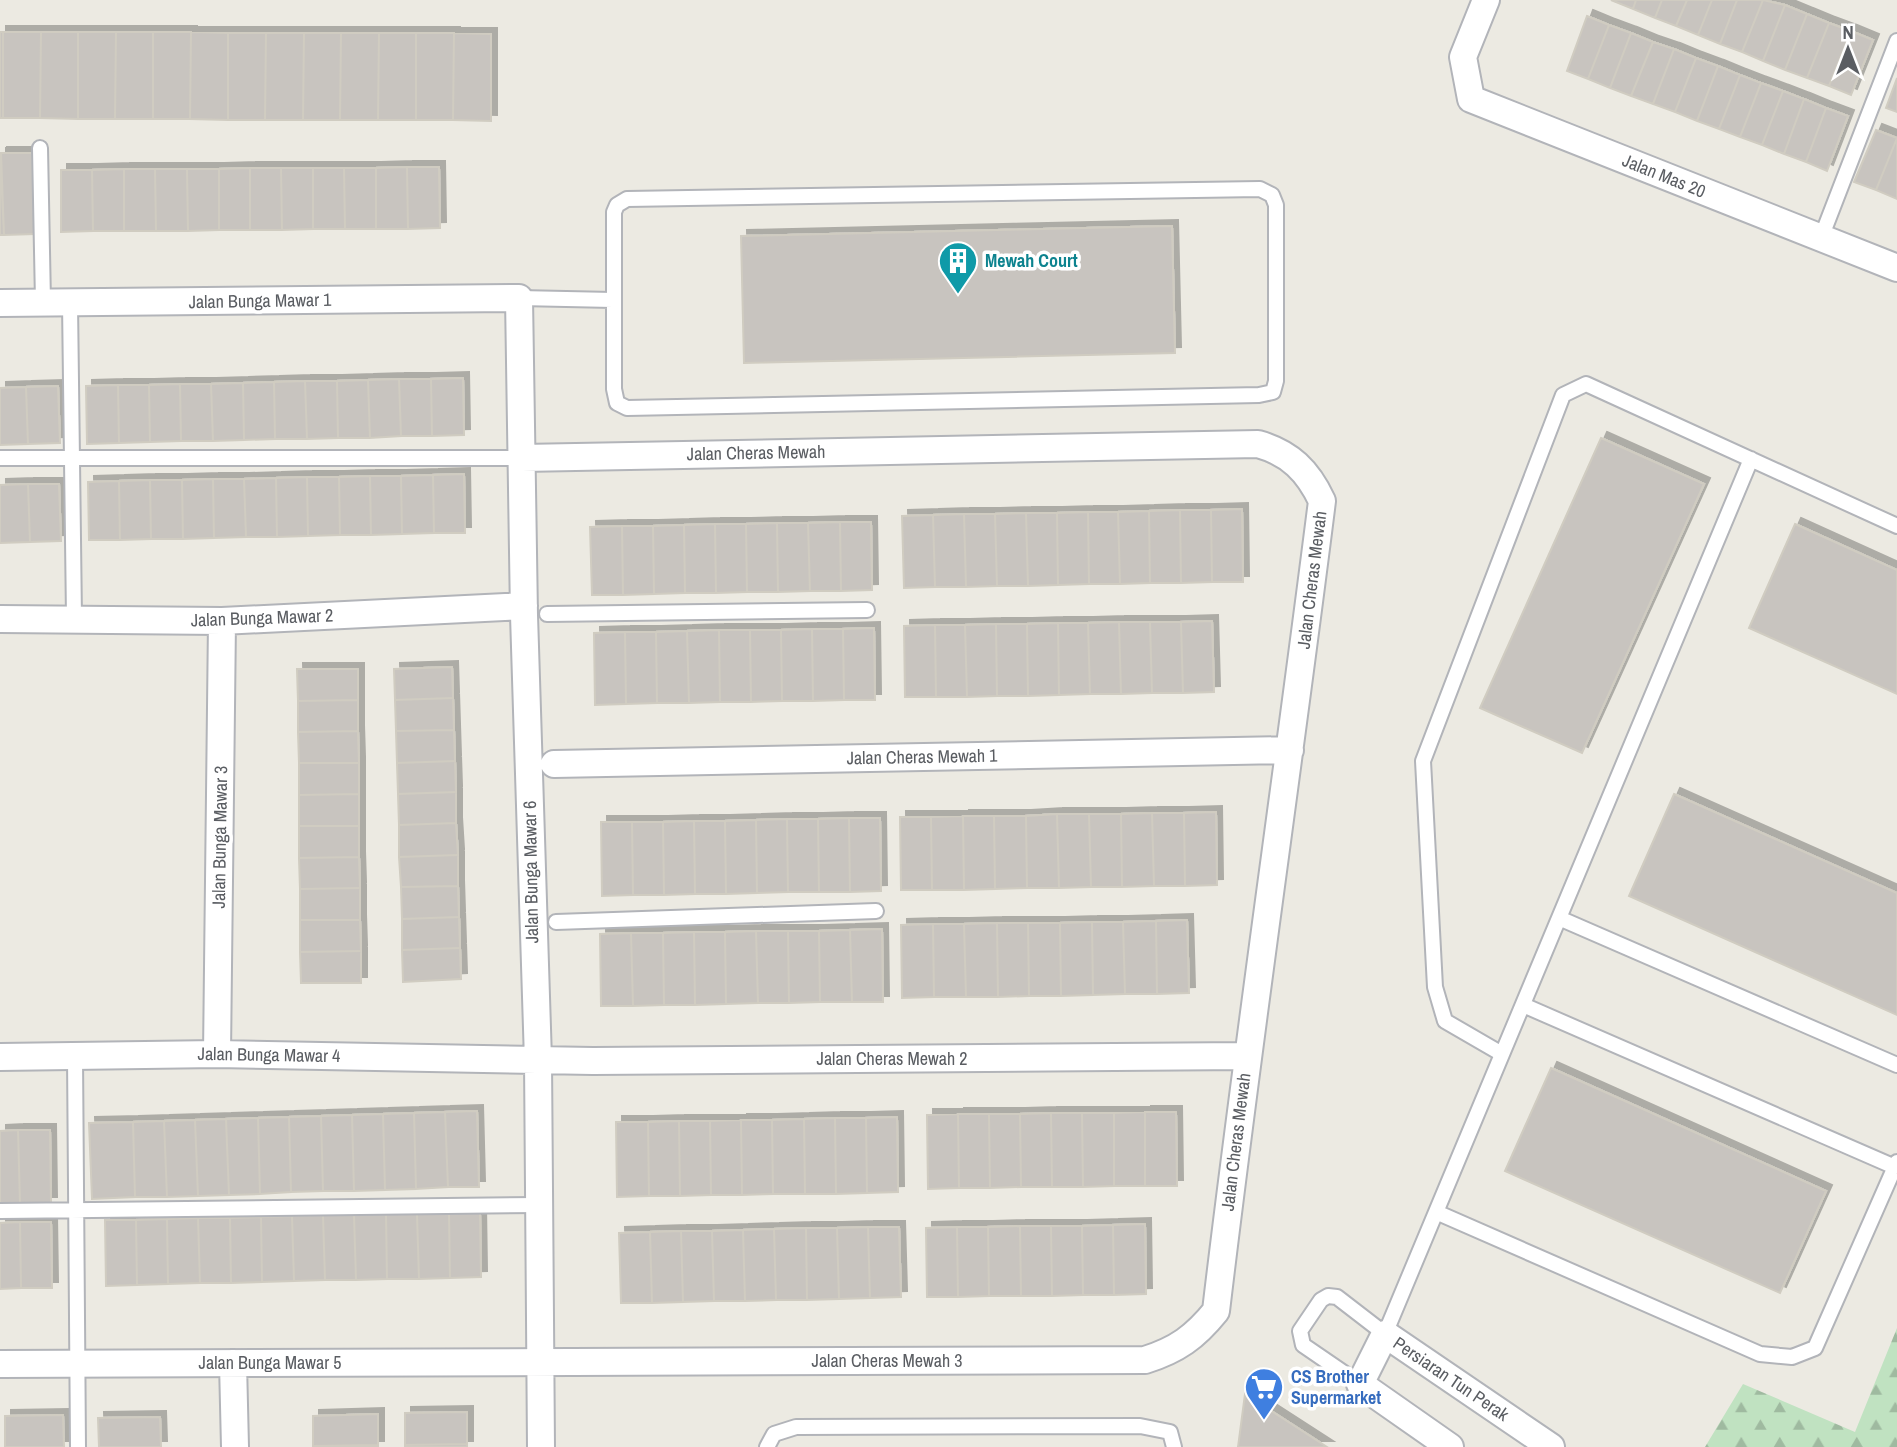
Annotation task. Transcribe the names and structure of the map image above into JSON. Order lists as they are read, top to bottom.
{
  "streets": {
    "street": [
      "Jalan Mas 20",
      "Jalan Bunga Mawar 1",
      "Jalan Cheras Mewah",
      "Jalan Bunga Mawar 2",
      "Jalan Cheras Mewah 1",
      "Jalan Bunga Mawar 3",
      "Jalan Bunga Mawar 6",
      "Jalan Bunga Mawar 4",
      "Jalan Cheras Mewah 2",
      "Jalan Cheras Mewah 3",
      "Jalan Bunga Mawar 5",
      "Persiaran Tun Perak"
    ]
  },
  "crossings": [
    ["Jalan Bunga Mawar 1", "Jalan Bunga Mawar 6"],
    ["Jalan Cheras Mewah", "Jalan Cheras Mewah 1"],
    ["Jalan Cheras Mewah", "Jalan Bunga Mawar 6"],
    ["Jalan Cheras Mewah", "Jalan Cheras Mewah 2"],
    ["Jalan Cheras Mewah", "Jalan Cheras Mewah 3"],
    ["Jalan Bunga Mawar 2", "Jalan Bunga Mawar 3"],
    ["Jalan Bunga Mawar 2", "Jalan Bunga Mawar 6"],
    ["Jalan Bunga Mawar 3", "Jalan Bunga Mawar 4"],
    ["Jalan Bunga Mawar 6", "Jalan Bunga Mawar 4"],
    ["Jalan Bunga Mawar 6", "Jalan Cheras Mewah 2"],
    ["Jalan Bunga Mawar 6", "Jalan Cheras Mewah 3"],
    ["Jalan Bunga Mawar 6", "Jalan Bunga Mawar 5"],
    ["Jalan Bunga Mawar 4", "Jalan Cheras Mewah 2"],
    ["Jalan Cheras Mewah 3", "Jalan Bunga Mawar 5"]
  ],
  "places": {
    "building": ["Mewah Court"],
    "supermarket": ["CS Brother Supermarket"]
  },
  "north": "top"
}
